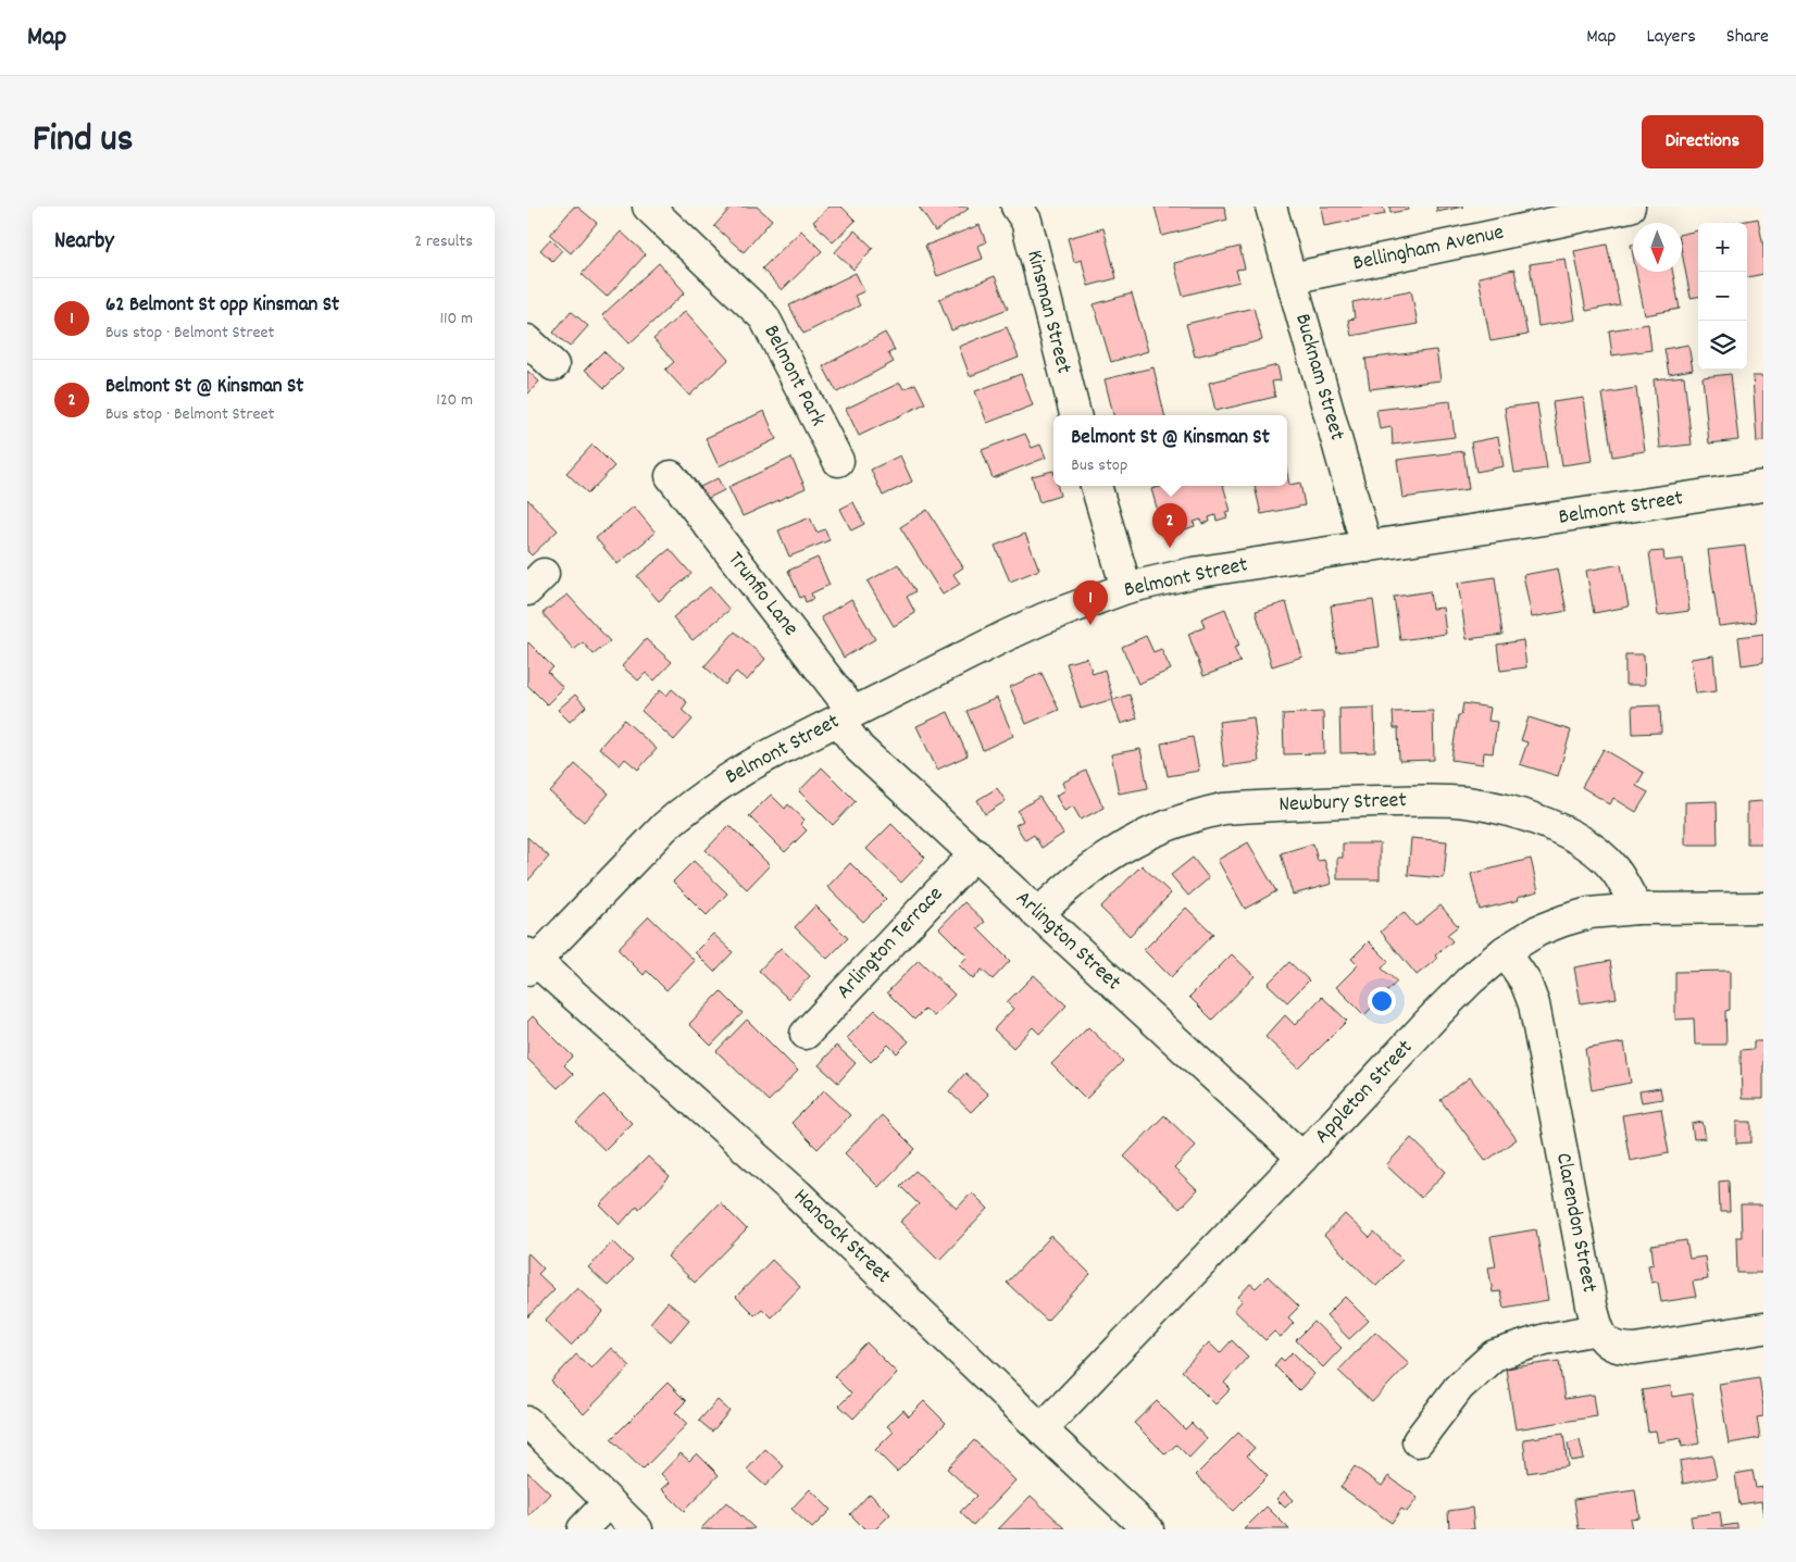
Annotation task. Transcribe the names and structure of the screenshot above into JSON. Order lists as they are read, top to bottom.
{
  "streets": {
    "street": [
      "Bellingham Avenue",
      "Kinsman Street",
      "Belmont Park",
      "Bucknam Street",
      "Belmont Street",
      "Trunfio Lane",
      "Newbury Street",
      "Arlington Street",
      "Arlington Terrace",
      "Appleton Street",
      "Clarendon Street",
      "Hancock Street"
    ]
  },
  "crossings": [
    ["Bellingham Avenue", "Bucknam Street"],
    ["Bucknam Street", "Belmont Street"],
    ["Belmont Street", "Trunfio Lane"],
    ["Belmont Street", "Arlington Street"],
    ["Belmont Street", "Hancock Street"],
    ["Trunfio Lane", "Arlington Street"],
    ["Newbury Street", "Arlington Street"],
    ["Newbury Street", "Appleton Street"],
    ["Arlington Street", "Arlington Terrace"],
    ["Arlington Street", "Appleton Street"],
    ["Appleton Street", "Clarendon Street"],
    ["Appleton Street", "Hancock Street"]
  ],
  "north": "bottom",
  "page": {
    "header": "Map",
    "nav": ["Map", "Layers", "Share"],
    "title": "Find us",
    "buttons": "Directions",
    "heading": ["Nearby", "2 results"],
    "map_buttons": ["+", "−"],
    "list": [
      {
        "mark": "1",
        "name": "62 Belmont St opp Kinsman St",
        "note": "Bus stop · Belmont Street",
        "value": "110 m"
      },
      {
        "mark": "2",
        "name": "Belmont St @ Kinsman St",
        "note": "Bus stop · Belmont Street",
        "value": "120 m"
      }
    ],
    "popup": ["Belmont St @ Kinsman St", "Bus stop"],
    "pins": ["2", "1"]
  }
}
